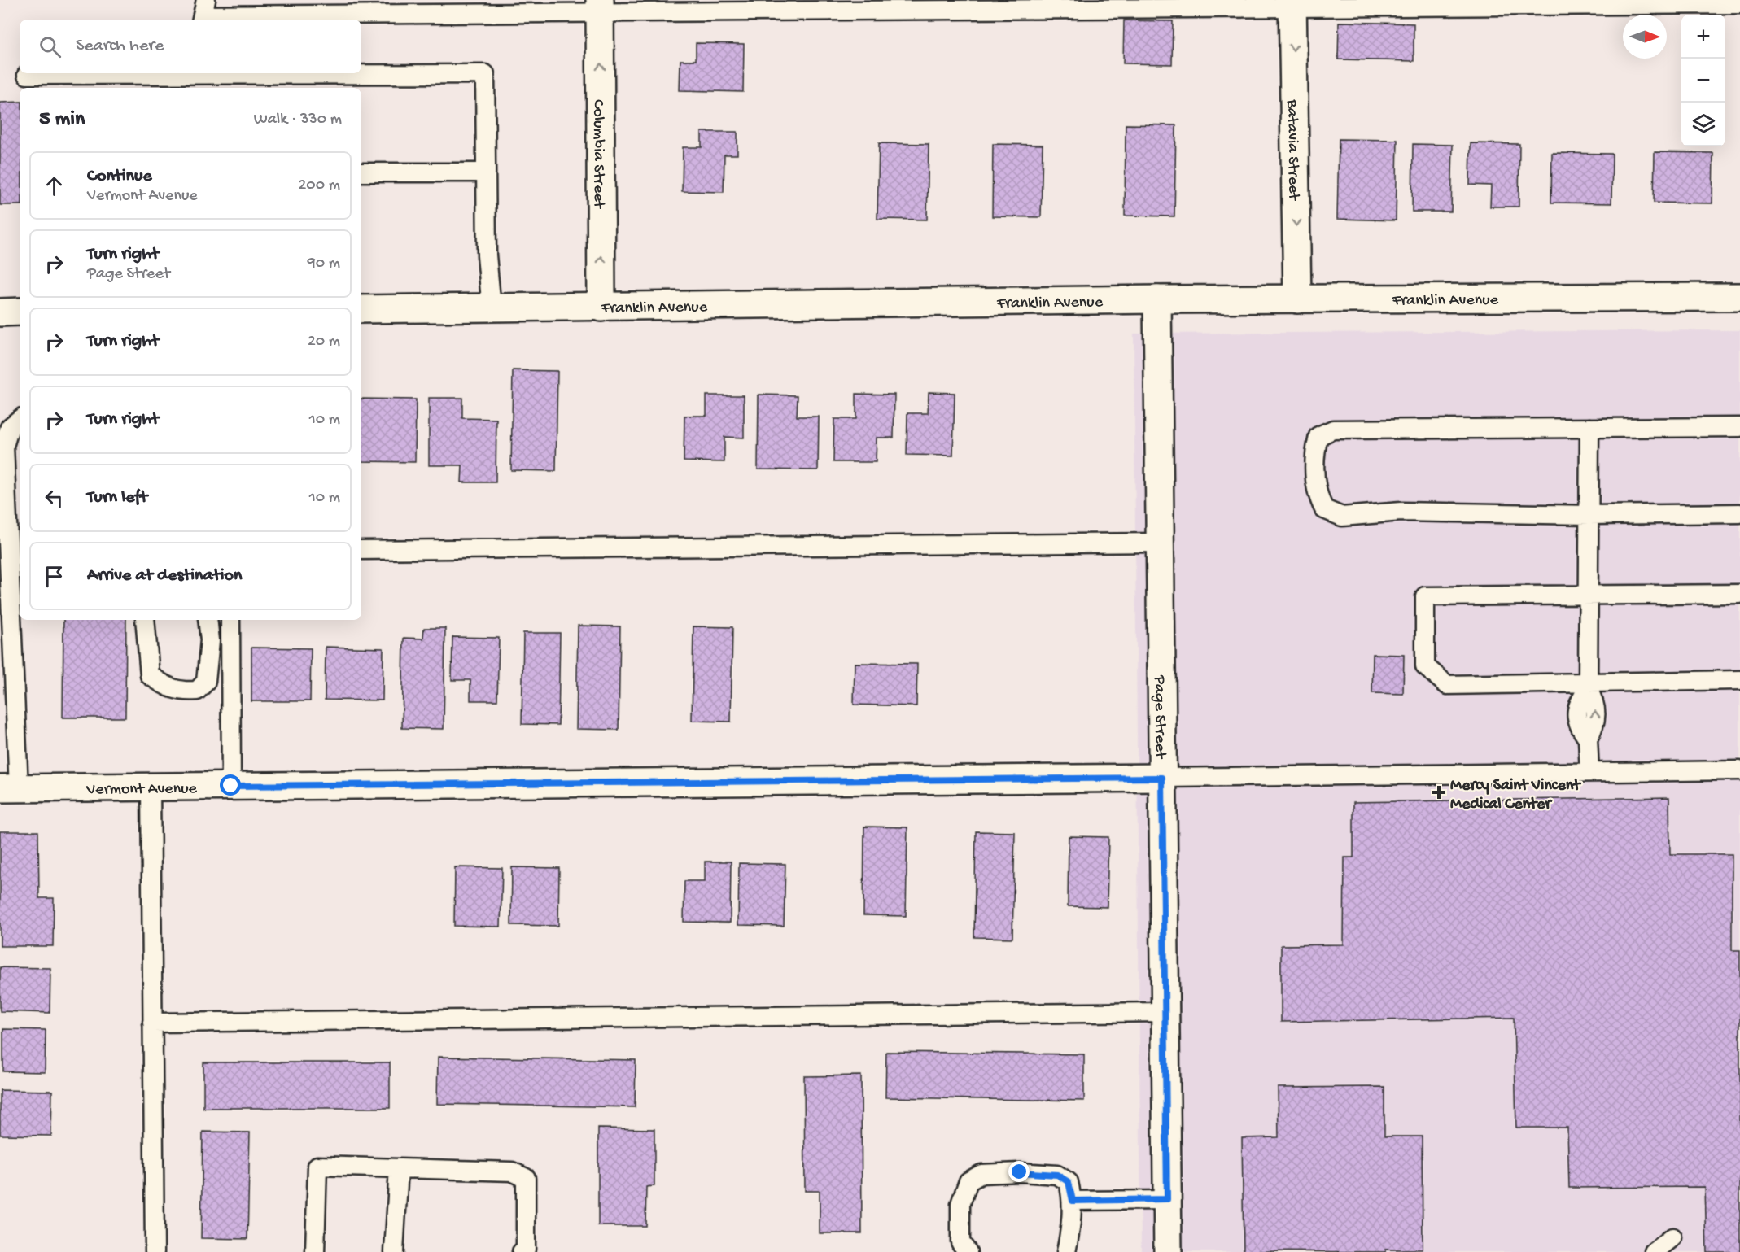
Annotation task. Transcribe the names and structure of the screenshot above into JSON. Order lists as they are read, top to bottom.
{
  "streets": {
    "street": [
      "Batavia Street",
      "Columbia Street",
      "Franklin Avenue",
      "Page Street",
      "Vermont Avenue"
    ]
  },
  "crossings": [
    ["Batavia Street", "Franklin Avenue"],
    ["Columbia Street", "Franklin Avenue"],
    ["Franklin Avenue", "Page Street"],
    ["Page Street", "Vermont Avenue"]
  ],
  "one_way": ["Batavia Street", "Columbia Street"],
  "places": {
    "health": ["Mercy Saint Vincent Medical Center"]
  },
  "north": "right",
  "page": {
    "map_buttons": ["+", "−"],
    "search": "Search here",
    "heading": ["5 min", "Walk · 330 m"],
    "list": [
      ["Continue", "Vermont Avenue", "200 m"],
      ["Turn right", "Page Street", "90 m"],
      ["Turn right", "20 m"],
      ["Turn right", "10 m"],
      ["Turn left", "10 m"],
      "Arrive at destination"
    ]
  }
}
